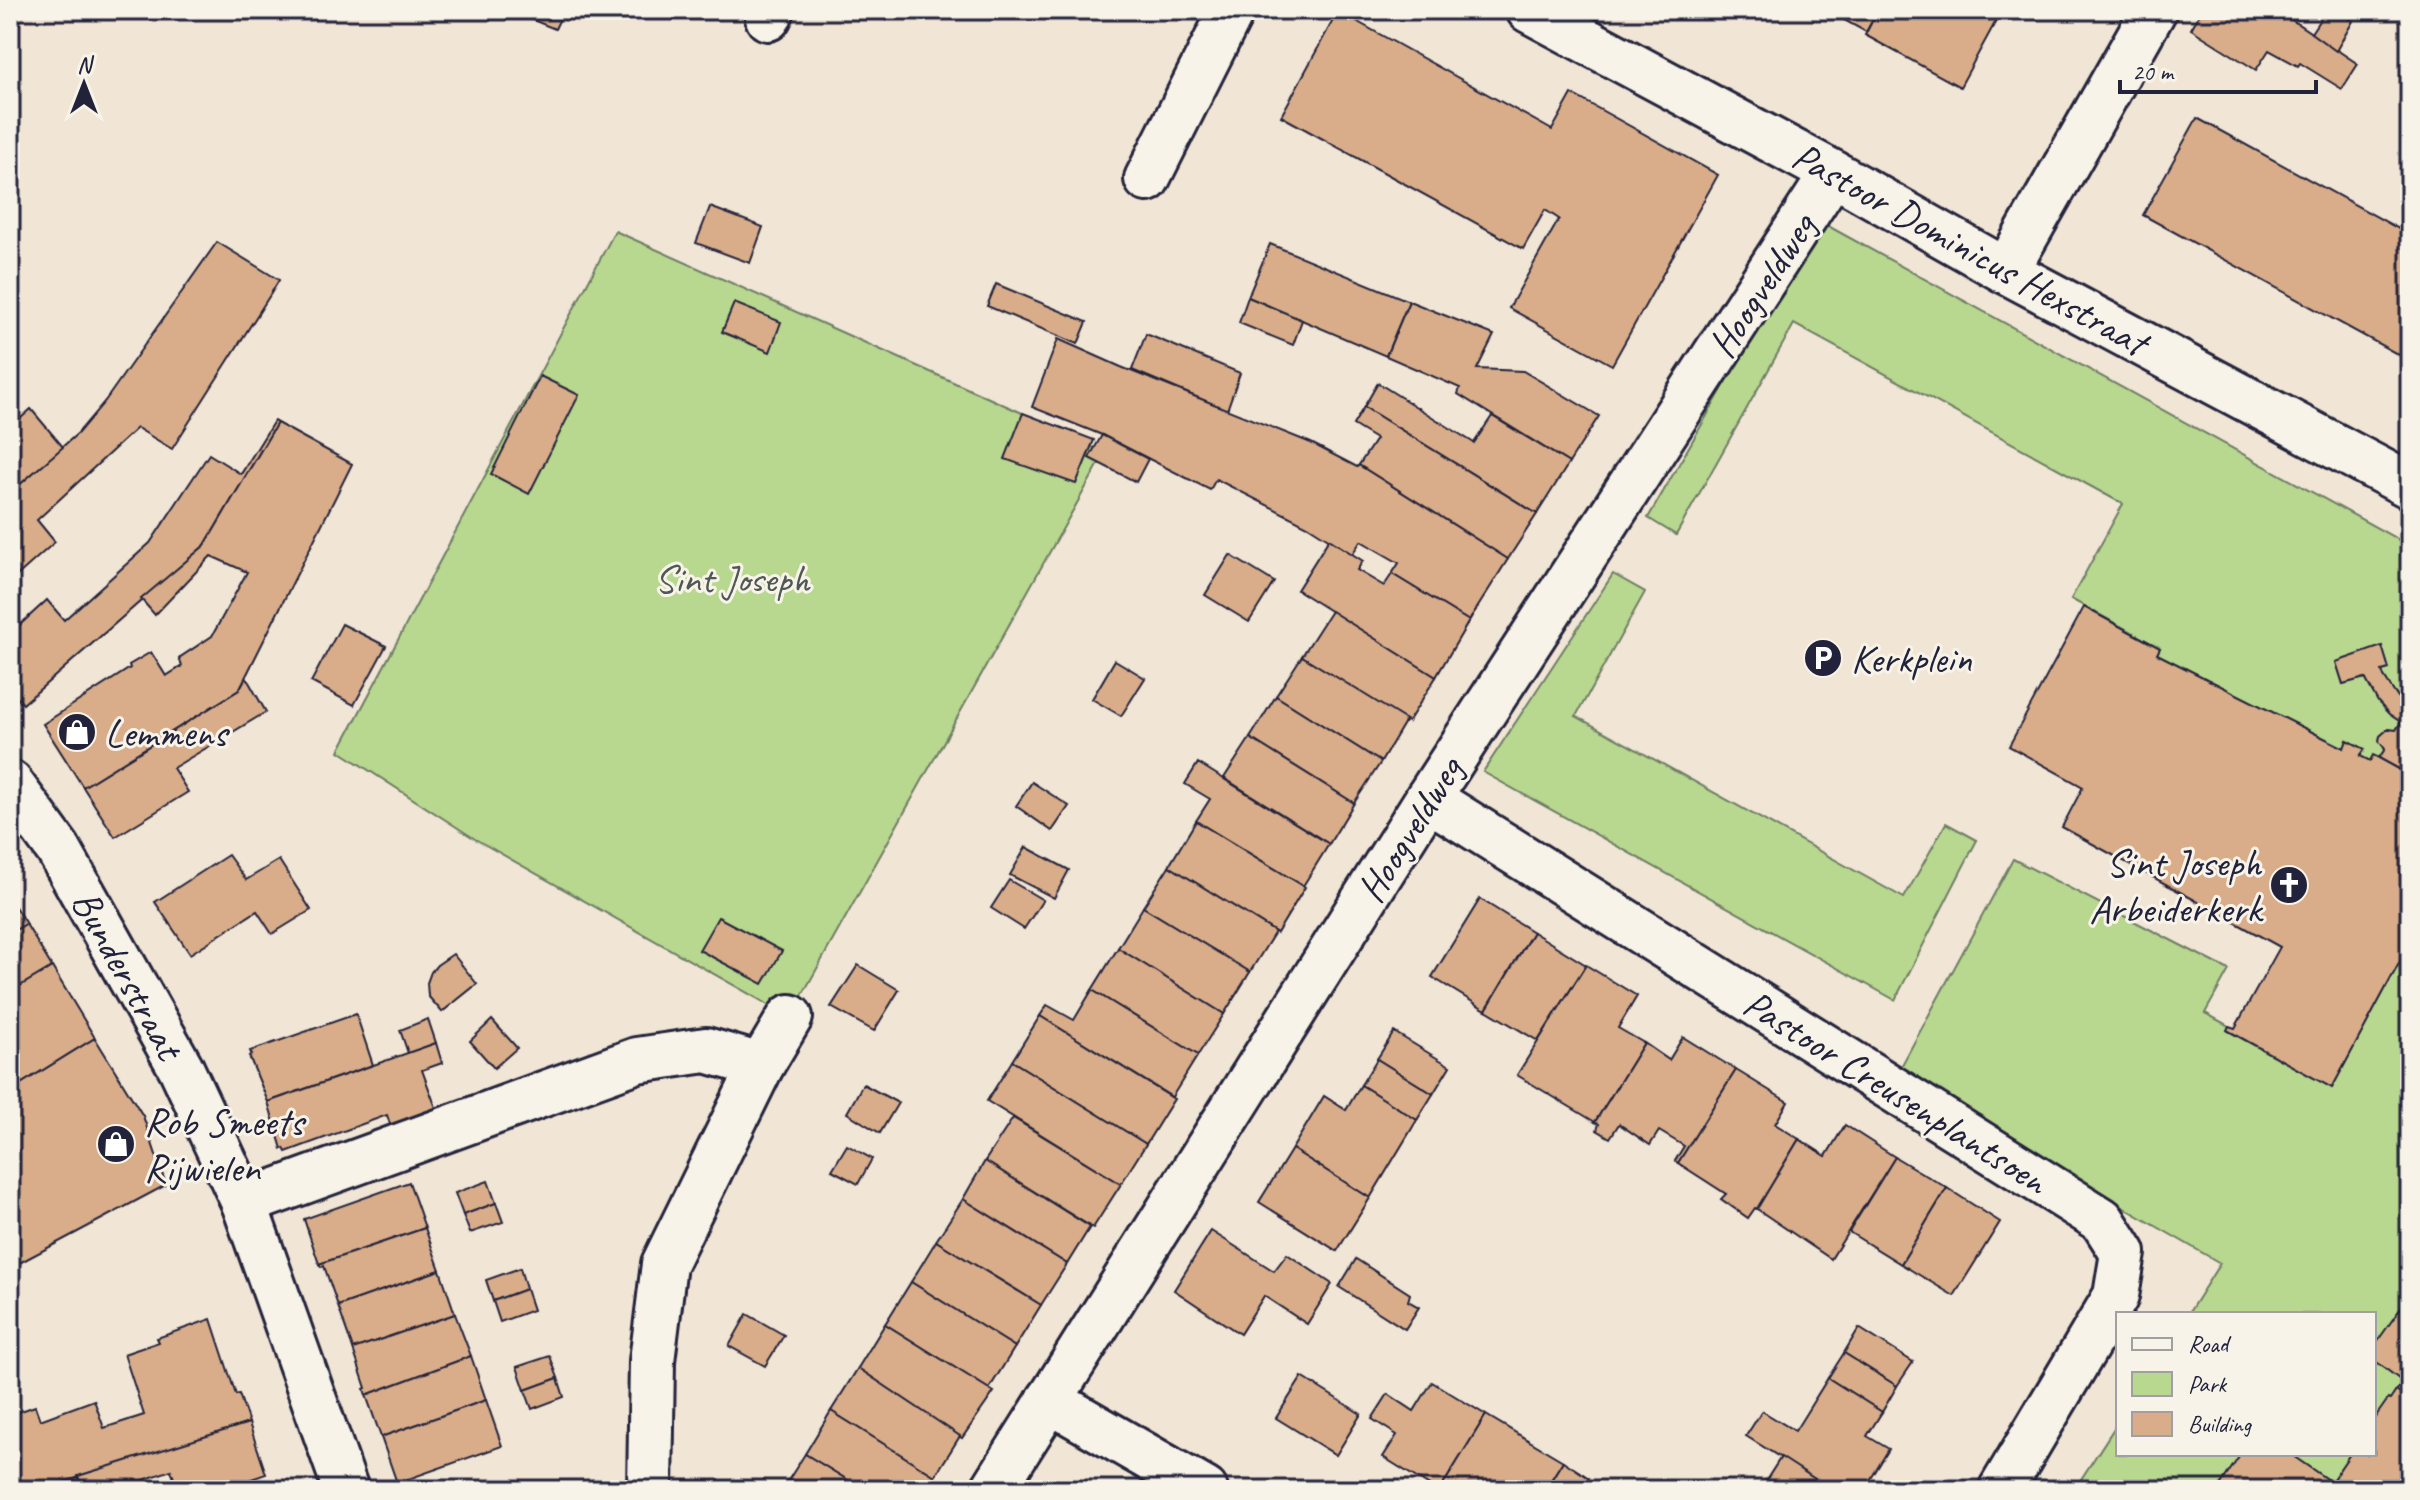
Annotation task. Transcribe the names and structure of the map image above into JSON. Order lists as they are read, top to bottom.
{
  "streets": {
    "street": [
      "Pastoor Dominicus Hexstraat",
      "Hoogveldweg",
      "Bunderstraat",
      "Pastoor Creusenplantsoen"
    ]
  },
  "crossings": [
    ["Pastoor Dominicus Hexstraat", "Hoogveldweg"],
    ["Hoogveldweg", "Pastoor Creusenplantsoen"]
  ],
  "parks": ["Sint Joseph"],
  "places": {
    "parking": ["Kerkplein"],
    "shop": ["Lemmens", "Rob Smeets Rijwielen"],
    "church": ["Sint Joseph Arbeiderkerk"]
  },
  "legend": ["Road", "Park", "Building"],
  "scale_bar": "20 m",
  "north": "top"
}
